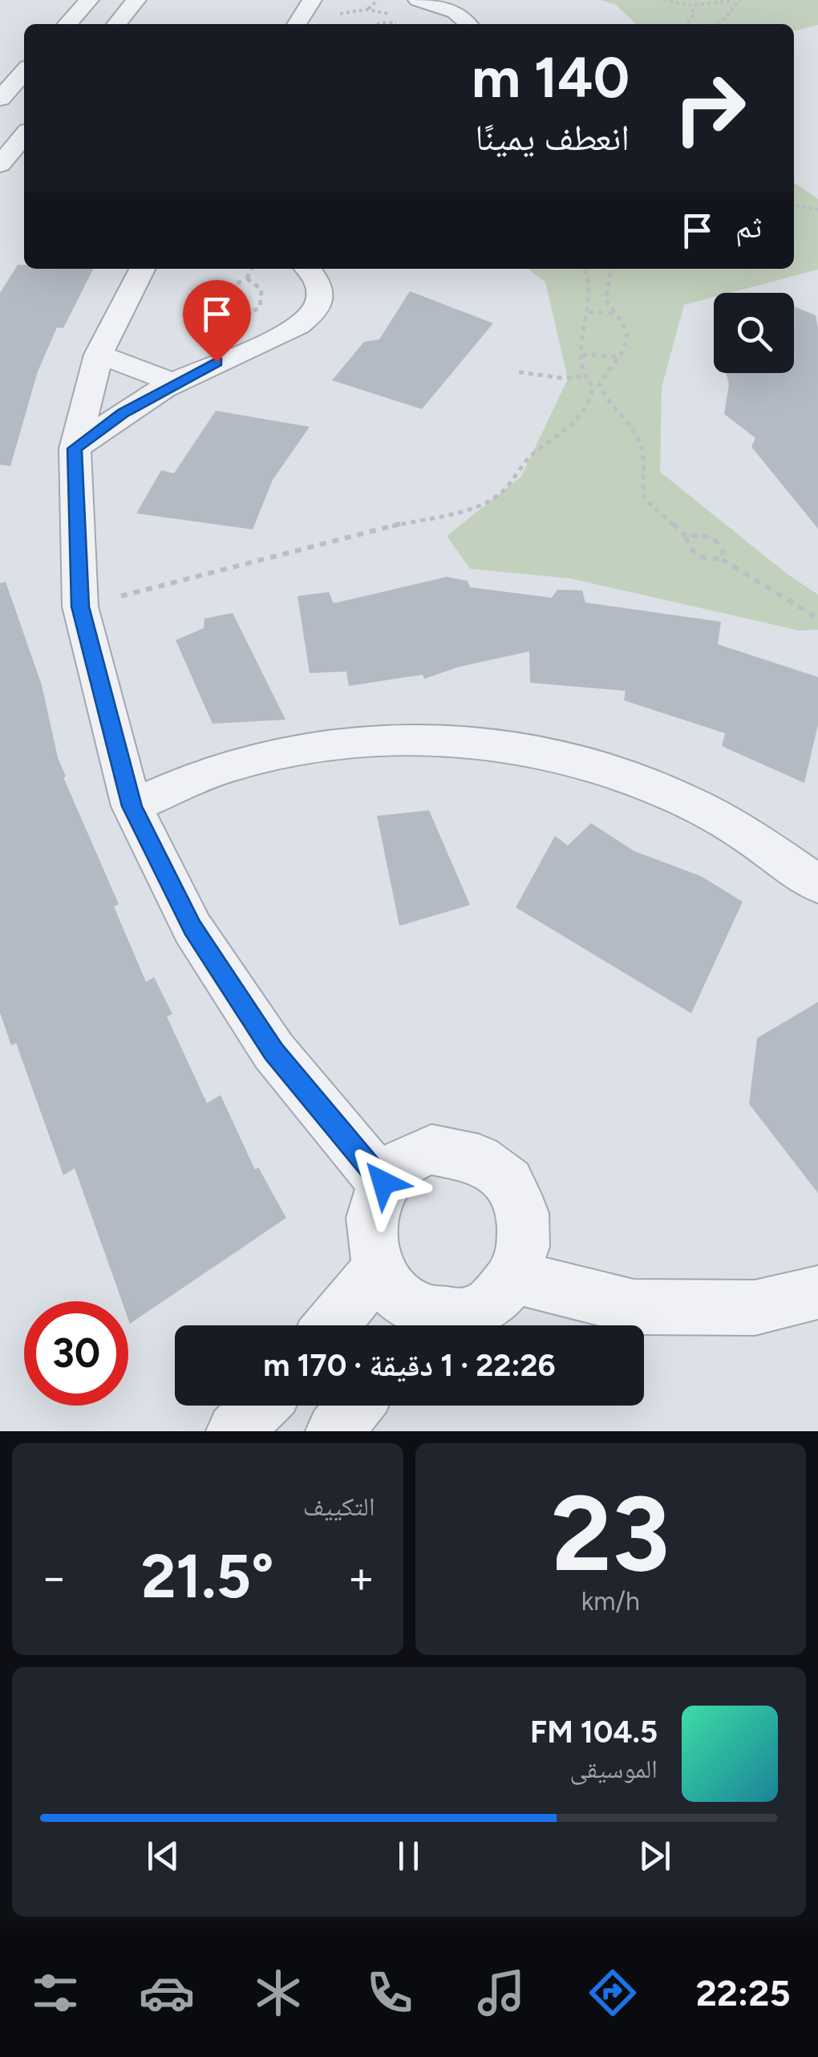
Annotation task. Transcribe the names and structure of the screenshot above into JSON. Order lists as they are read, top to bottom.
{
  "page": {
    "turn": ["140 m", "انعطف يمينًا"],
    "then": "ثم",
    "limit": "30",
    "trip": "22:26 · 1 دقيقة · 170 m",
    "tile": [
      ["23", "km/h"],
      "التكييف"
    ],
    "heat": ["−", "21.5°", "+"],
    "song": ["104.5 FM", "الموسيقى"],
    "tabs": "22:25"
  }
}
